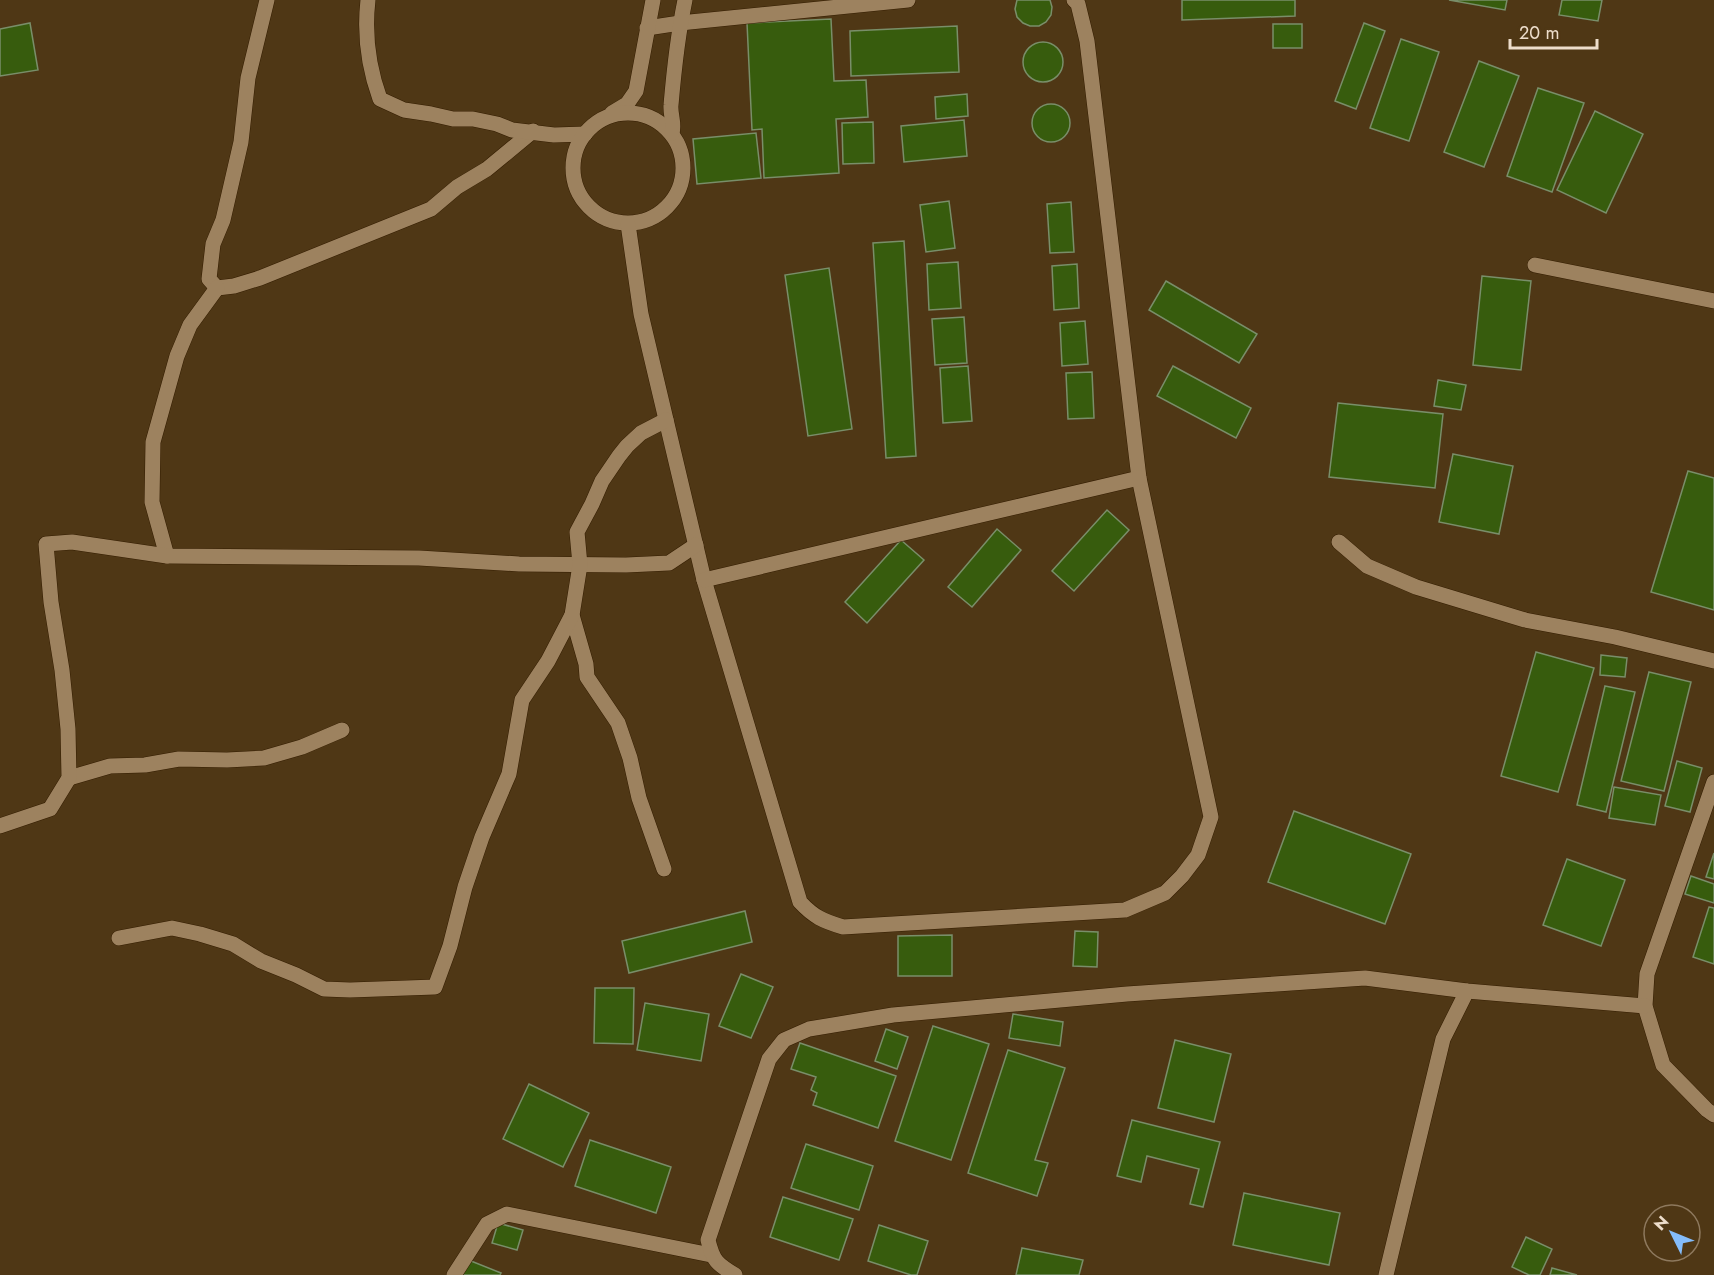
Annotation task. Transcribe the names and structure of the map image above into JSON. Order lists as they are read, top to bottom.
{
  "scale_bar": "20 m",
  "north": "top left"
}
